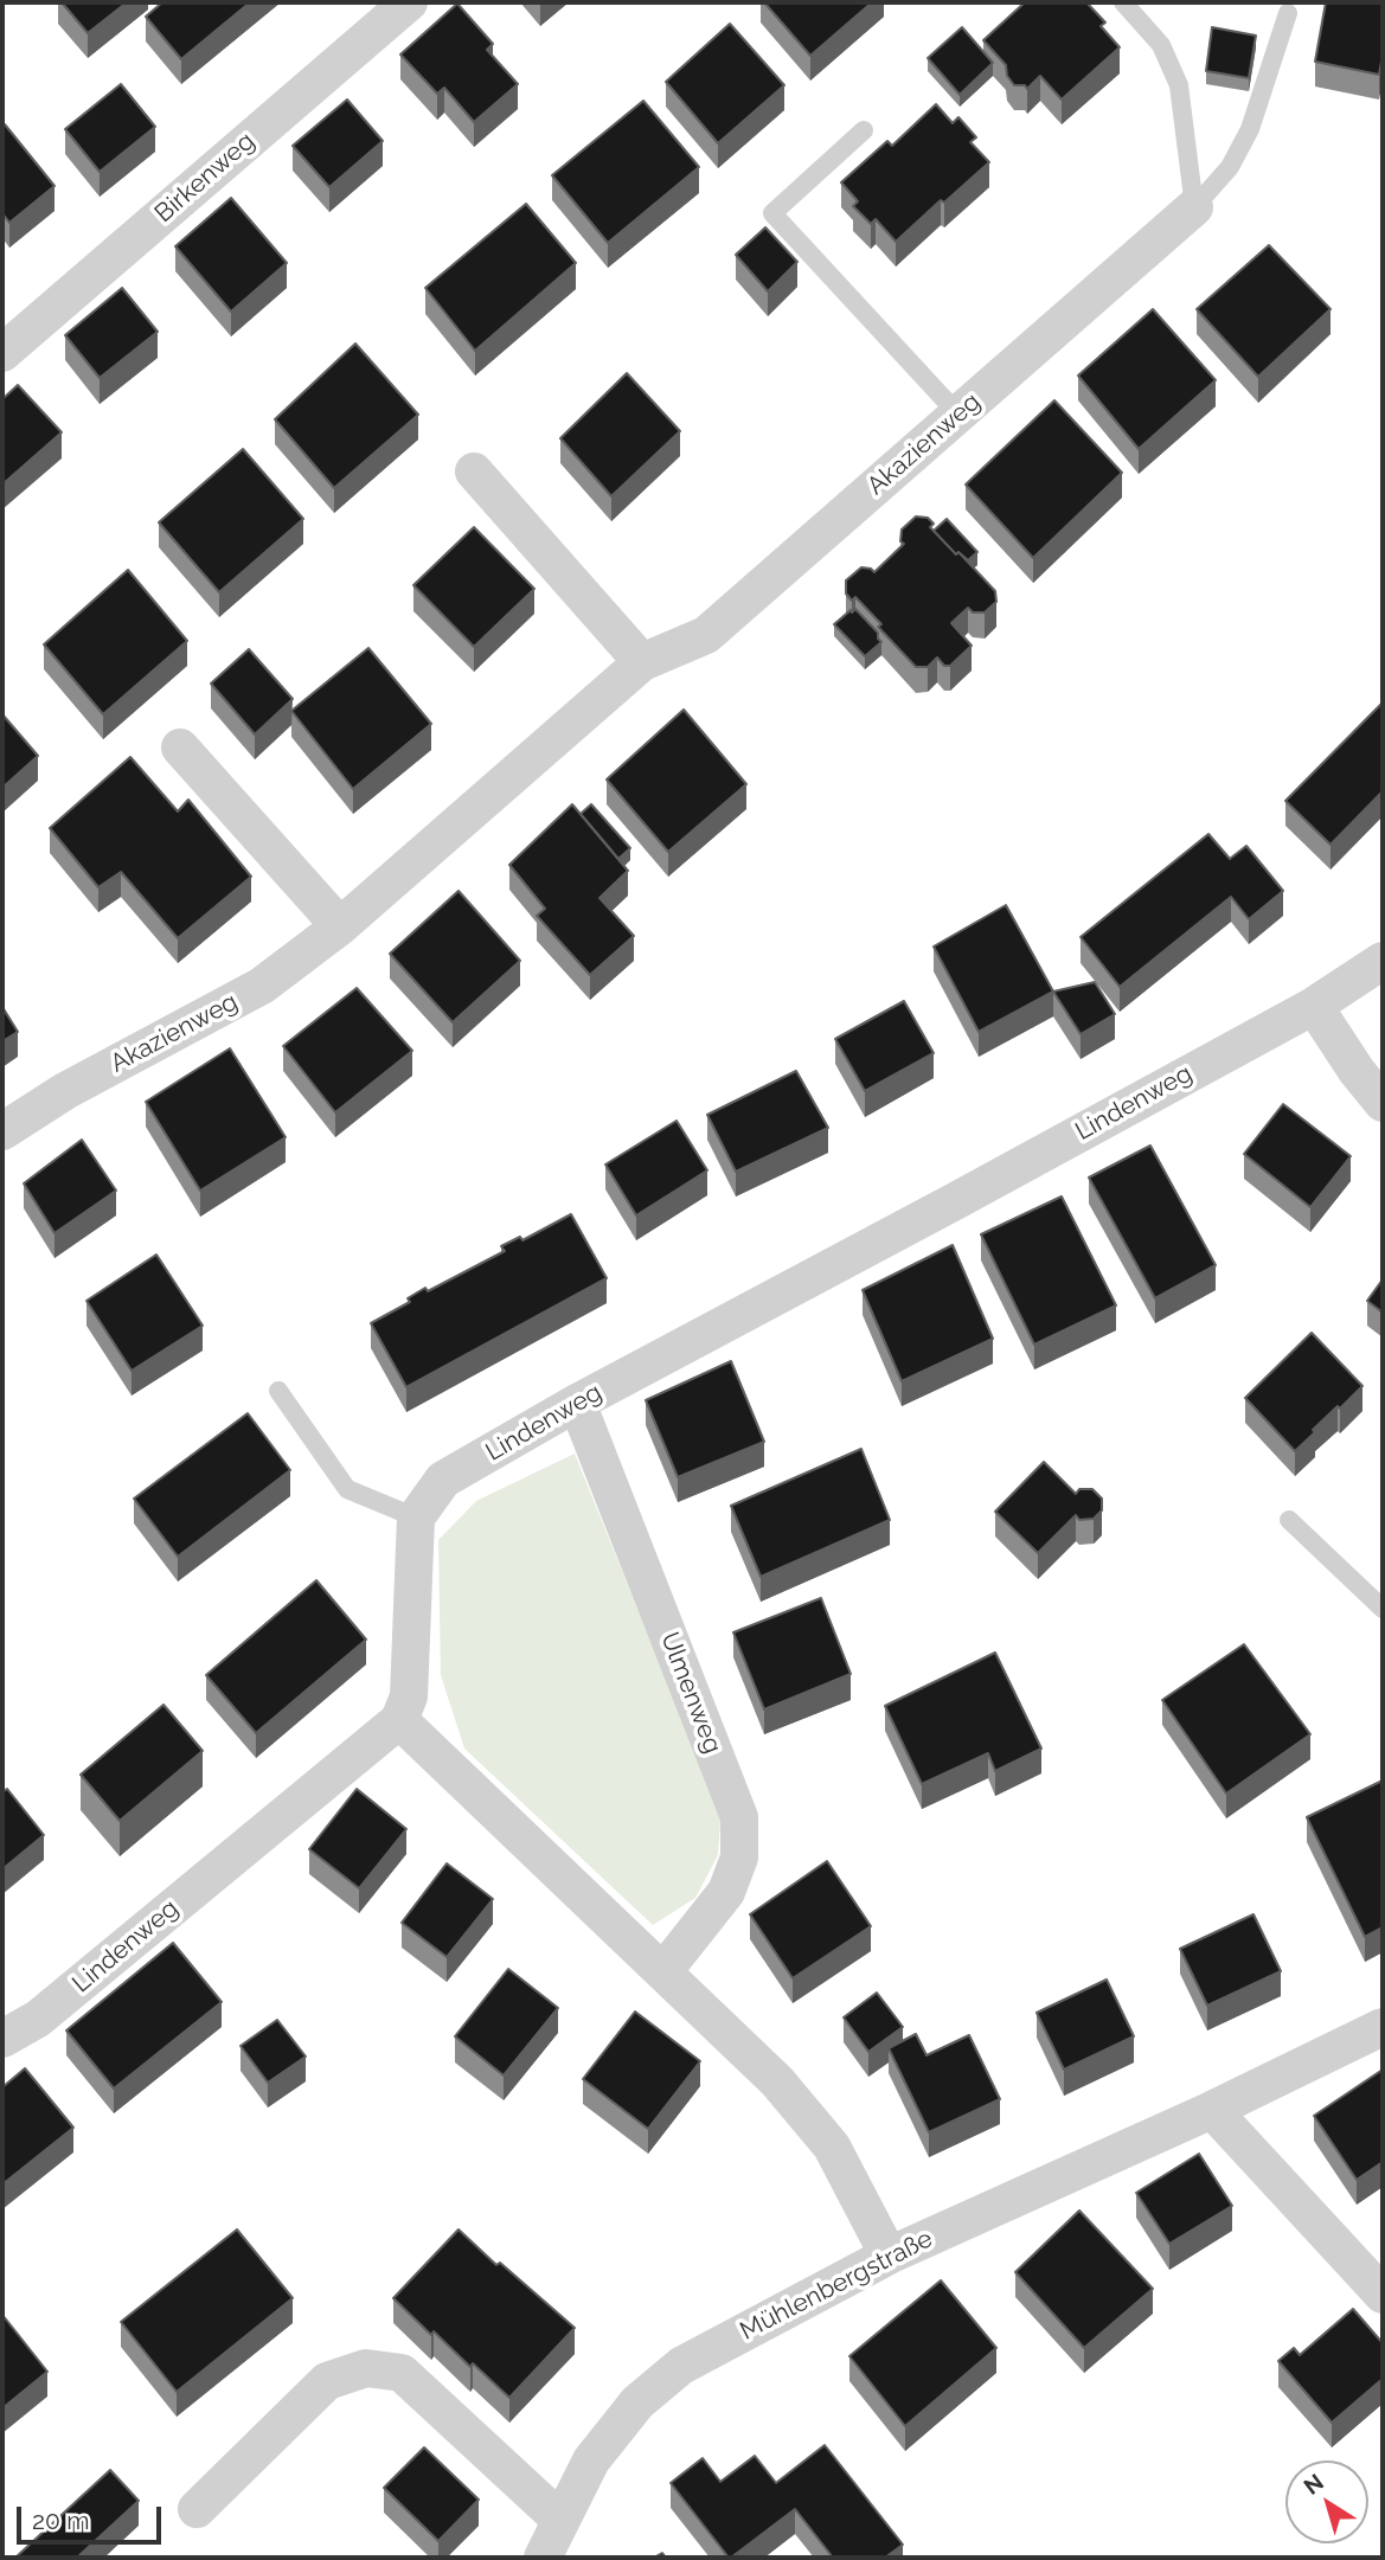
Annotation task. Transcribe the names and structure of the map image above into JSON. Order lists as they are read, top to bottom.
{
  "streets": {
    "street": [
      "Birkenweg",
      "Akazienweg",
      "Lindenweg",
      "Ulmenweg",
      "Mühlenbergstraße"
    ]
  },
  "crossings": [
    ["Lindenweg", "Ulmenweg"]
  ],
  "scale_bar": "20 m",
  "north": "top left"
}
